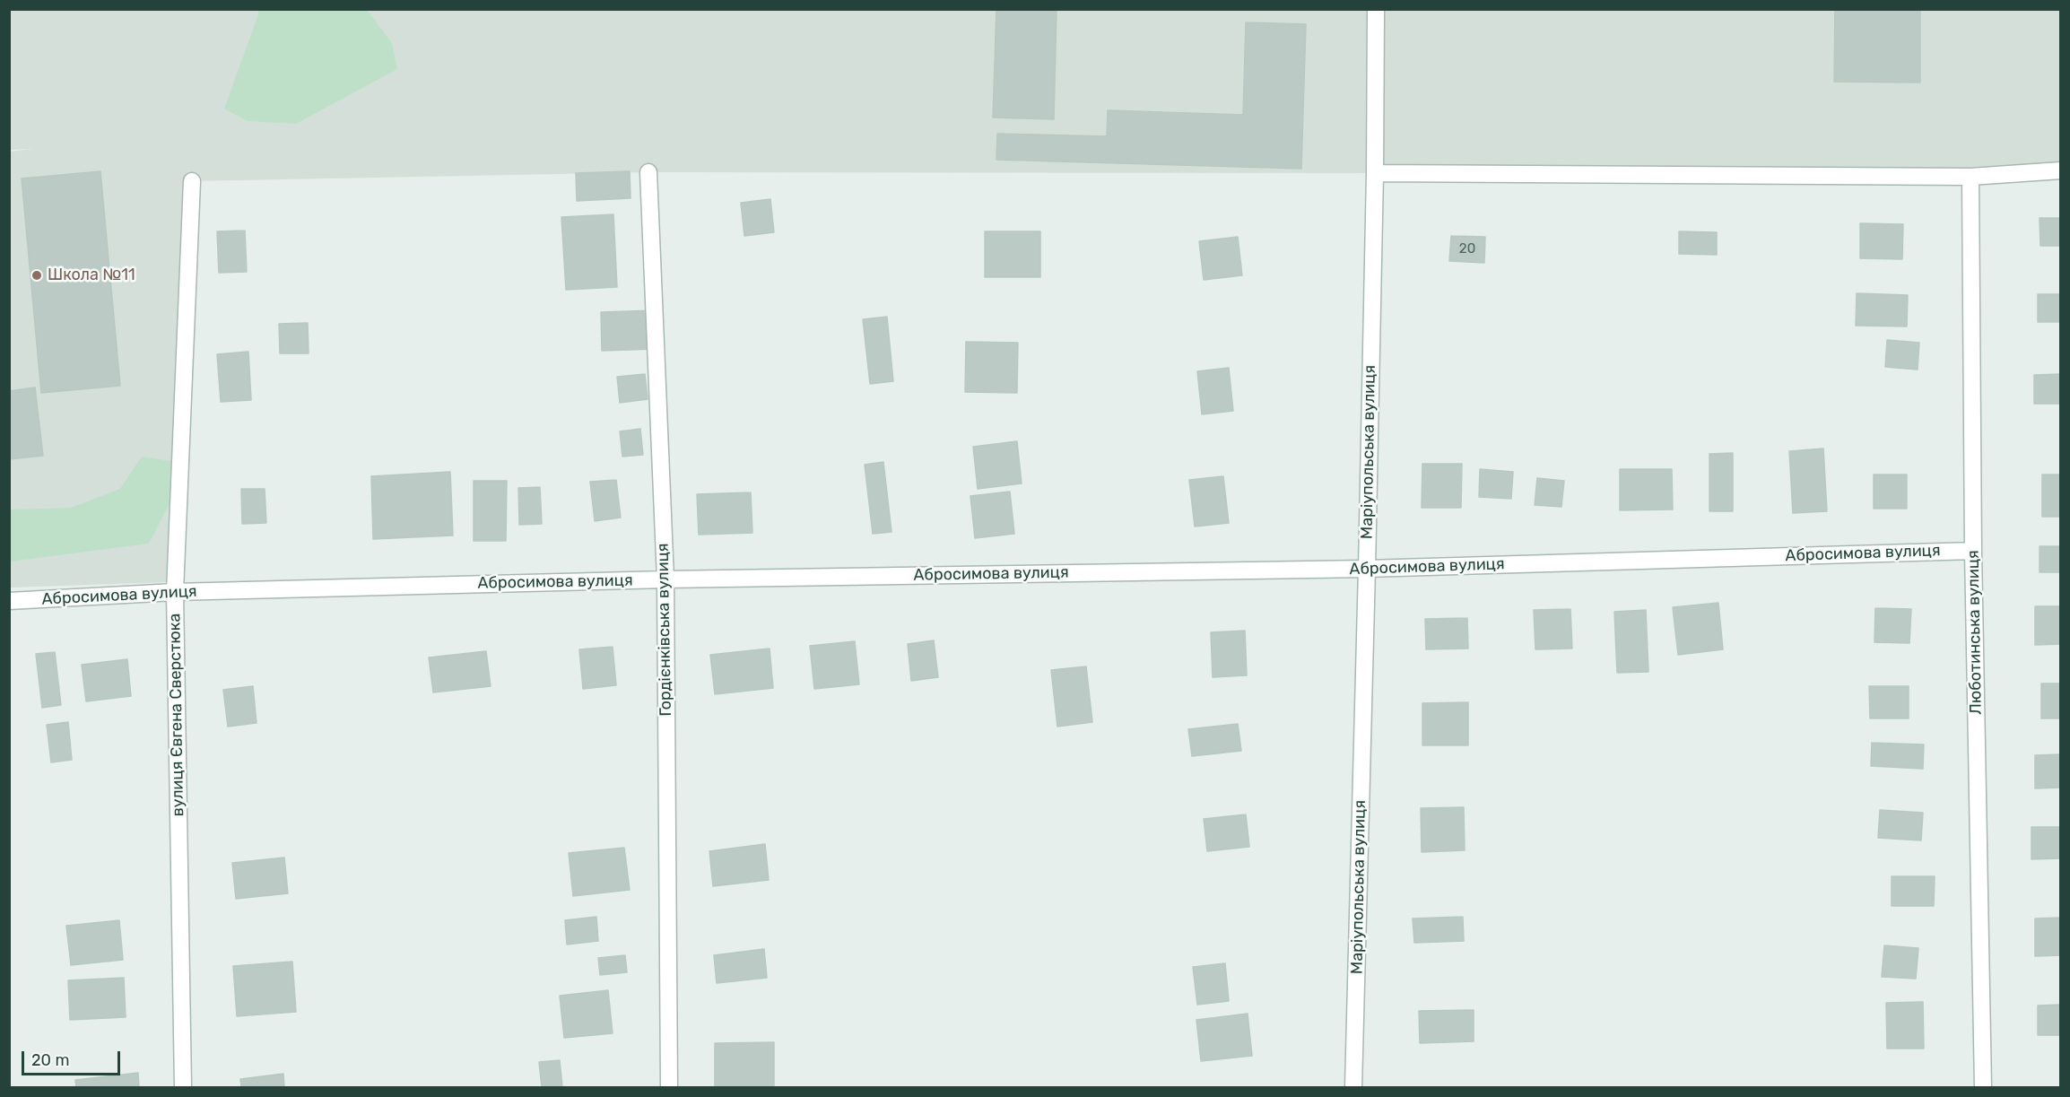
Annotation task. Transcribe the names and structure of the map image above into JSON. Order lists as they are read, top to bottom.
{
  "streets": {
    "street": [
      "Маріупольська вулиця",
      "Абросимова вулиця",
      "Гордієнківська вулиця",
      "Люботинська вулиця",
      "вулиця Євгена Сверстюка"
    ]
  },
  "crossings": [
    ["Маріупольська вулиця", "Абросимова вулиця"],
    ["Абросимова вулиця", "Гордієнківська вулиця"],
    ["Абросимова вулиця", "Люботинська вулиця"],
    ["Абросимова вулиця", "вулиця Євгена Сверстюка"]
  ],
  "places": ["Школа №11"],
  "house_numbers": ["20"],
  "scale_bar": "20 m"
}
